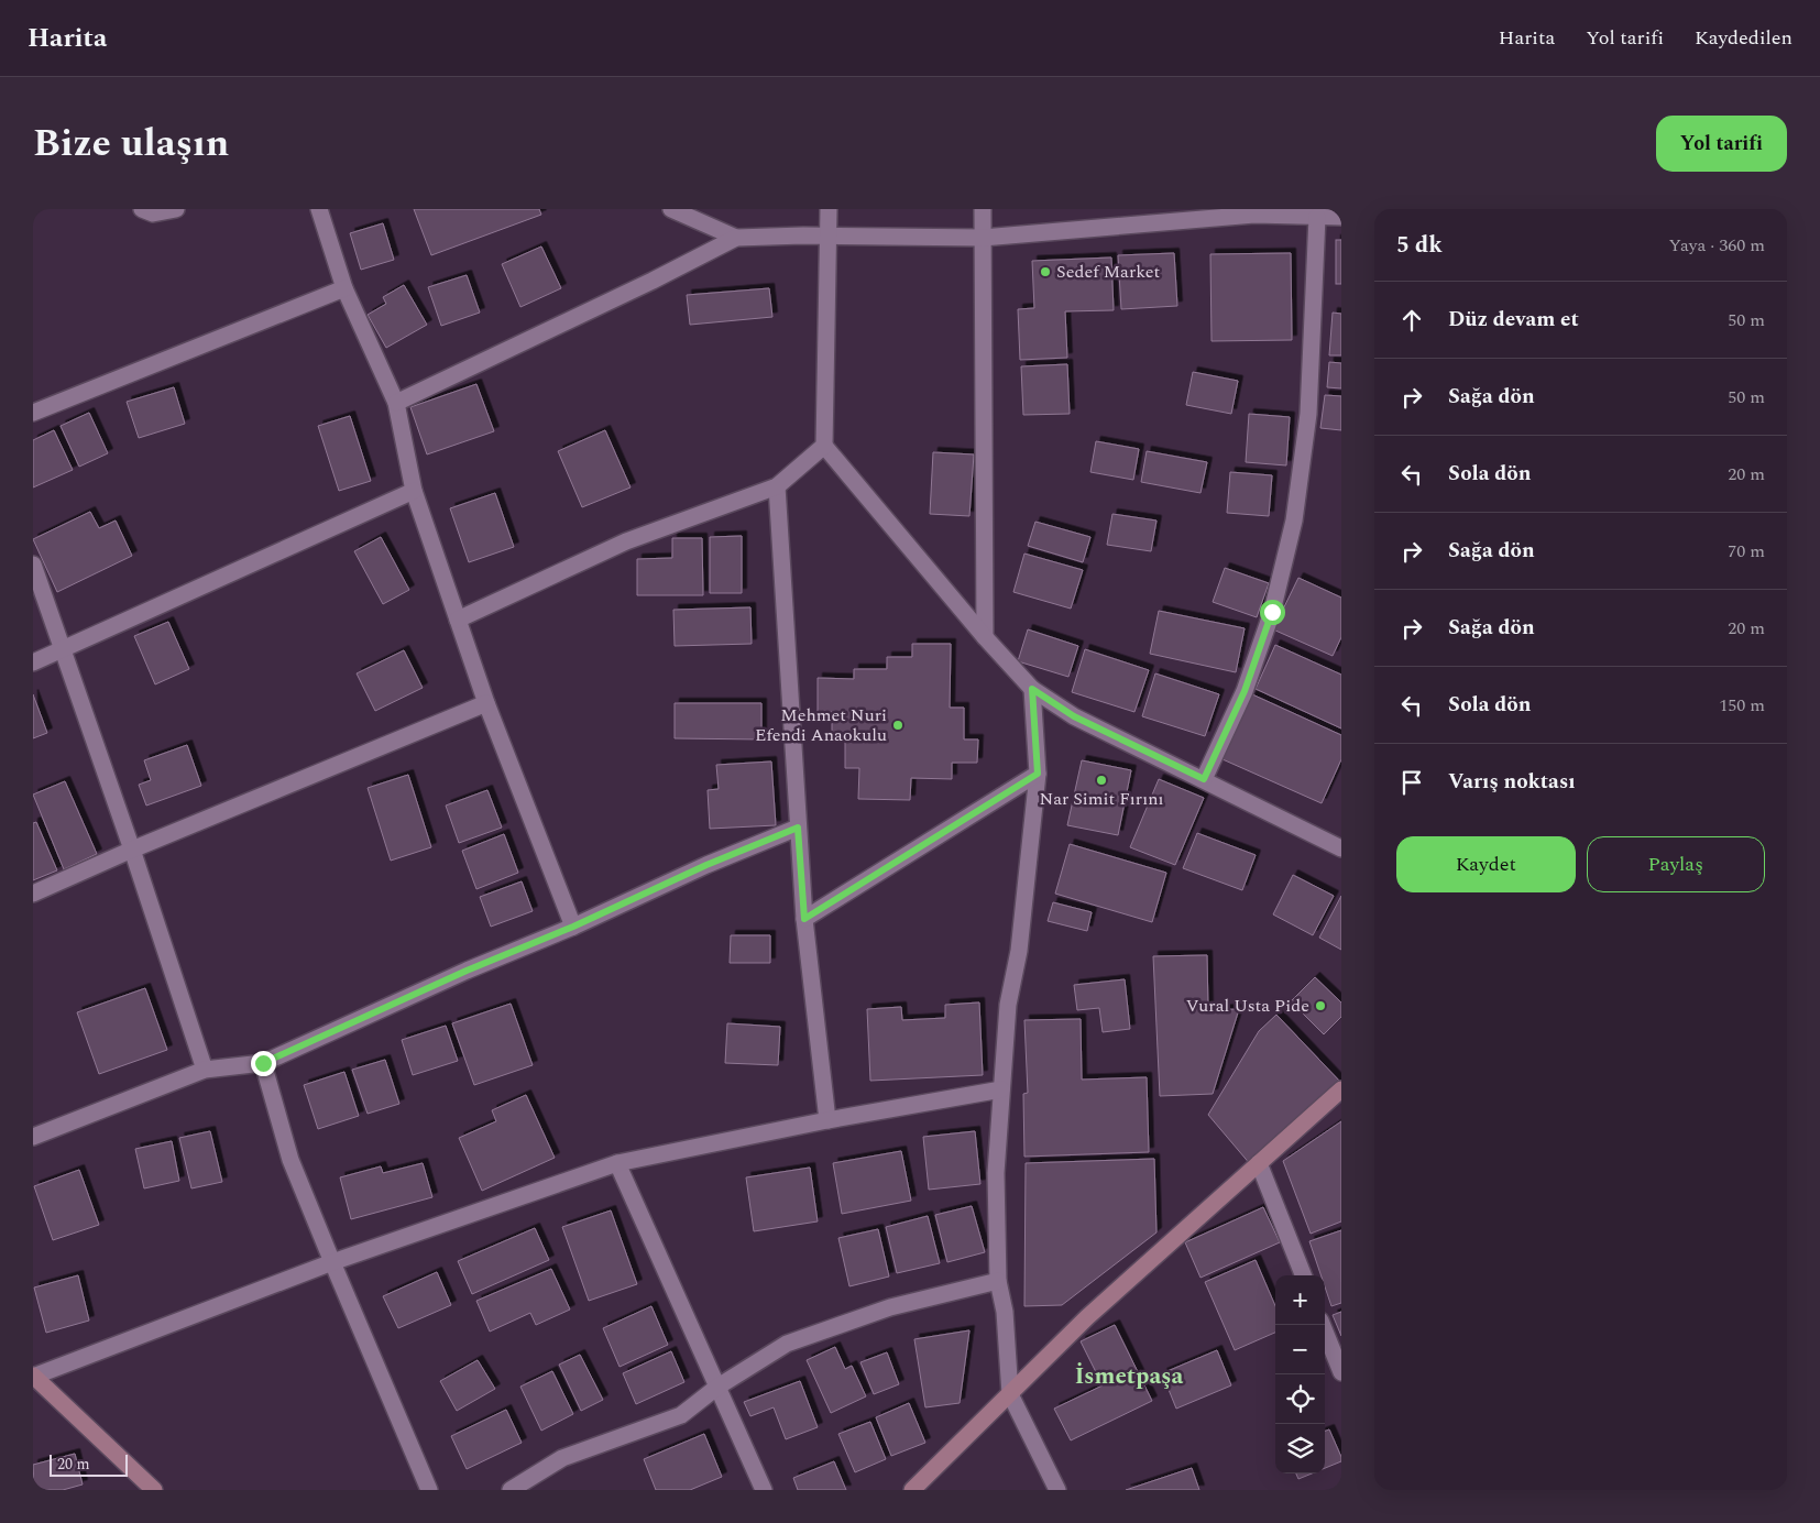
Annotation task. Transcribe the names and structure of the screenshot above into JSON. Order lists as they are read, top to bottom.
{
  "districts": ["İsmetpaşa"],
  "places": [
    "Sedef Market",
    "Mehmet Nuri Efendi Anaokulu",
    "Nar Simit Fırını",
    "Vural Usta Pide"
  ],
  "scale_bar": "20 m",
  "page": {
    "header": "Harita",
    "nav": ["Harita", "Yol tarifi", "Kaydedilen"],
    "title": "Bize ulaşın",
    "buttons": [
      "Yol tarifi",
      ["Kaydet", "Paylaş"]
    ],
    "heading": ["5 dk", "Yaya · 360 m"],
    "list": [
      ["Düz devam et", "50 m"],
      ["Sağa dön", "50 m"],
      ["Sola dön", "20 m"],
      ["Sağa dön", "70 m"],
      ["Sağa dön", "20 m"],
      ["Sola dön", "150 m"],
      "Varış noktası"
    ],
    "map_buttons": ["+", "−"],
    "scale": "20 m"
  }
}
